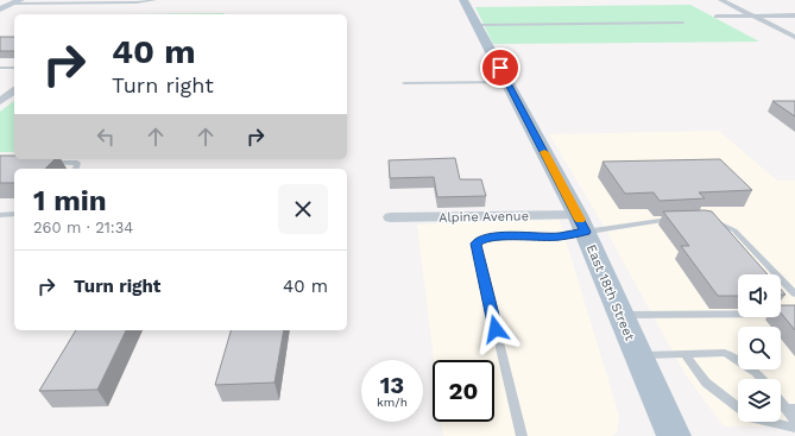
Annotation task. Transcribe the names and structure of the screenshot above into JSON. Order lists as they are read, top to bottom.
{
  "streets": {
    "main road": ["East 18th Street"],
    "street": ["Alpine Avenue"]
  },
  "crossings": [
    ["Alpine Avenue", "East 18th Street"]
  ],
  "page": {
    "turn": ["40 m", "Turn right"],
    "heading": ["1 min", "260 m · 21:34"],
    "list": [
      {
        "name": "Turn right",
        "value": "40 m"
      }
    ],
    "speed": "13 km/h",
    "limit": "20"
  }
}
